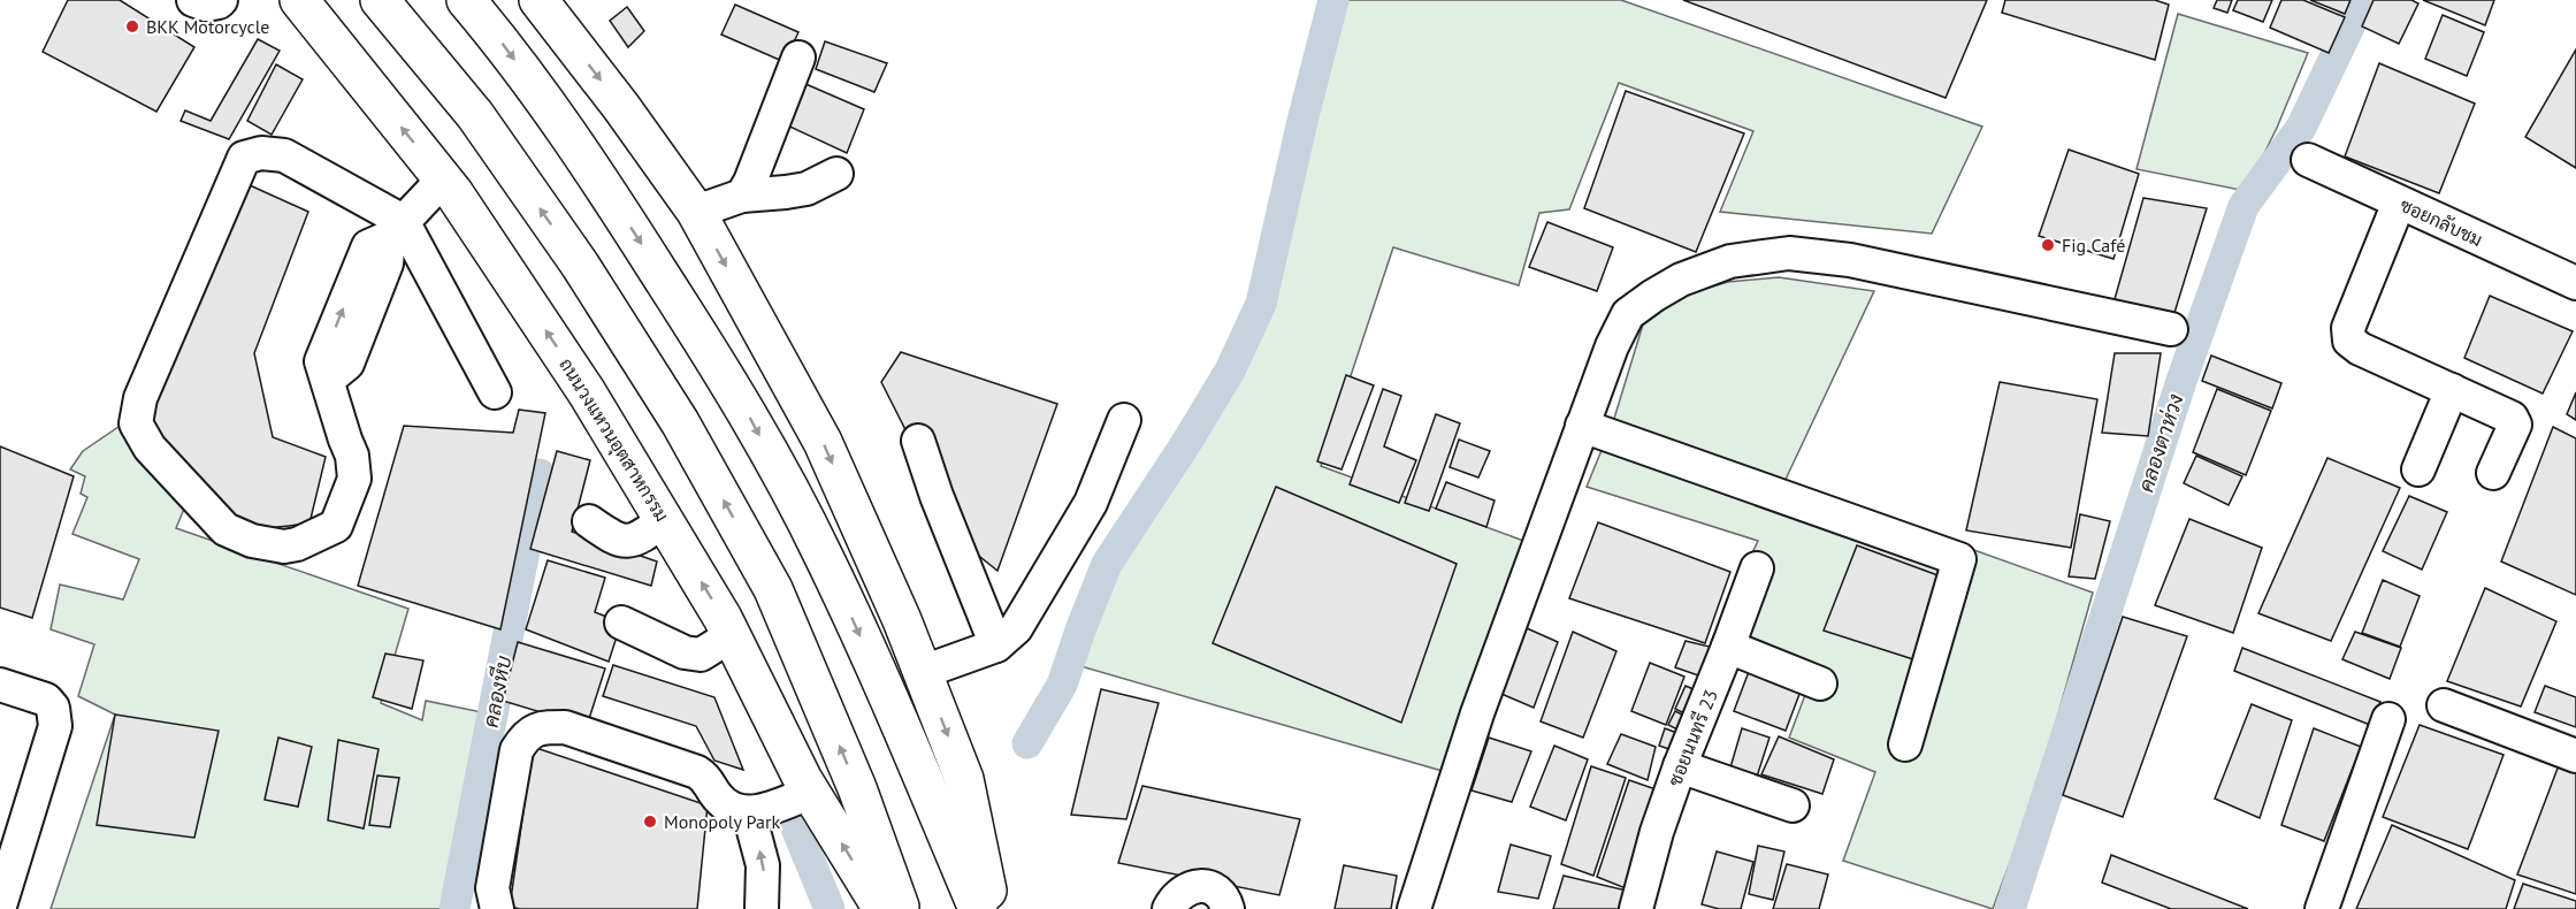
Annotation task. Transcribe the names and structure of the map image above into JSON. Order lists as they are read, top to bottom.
{
  "streets": {
    "main road": ["ถนนวงแหวนอุตสาหกรรม"],
    "street": ["ซอยกลับชม", "ซอยนนทรี 23"]
  },
  "water": ["คลองตาห่วง", "คลองหีบ"],
  "places": ["BKK Motorcycle", "Fig Café", "Monopoly Park"]
}
